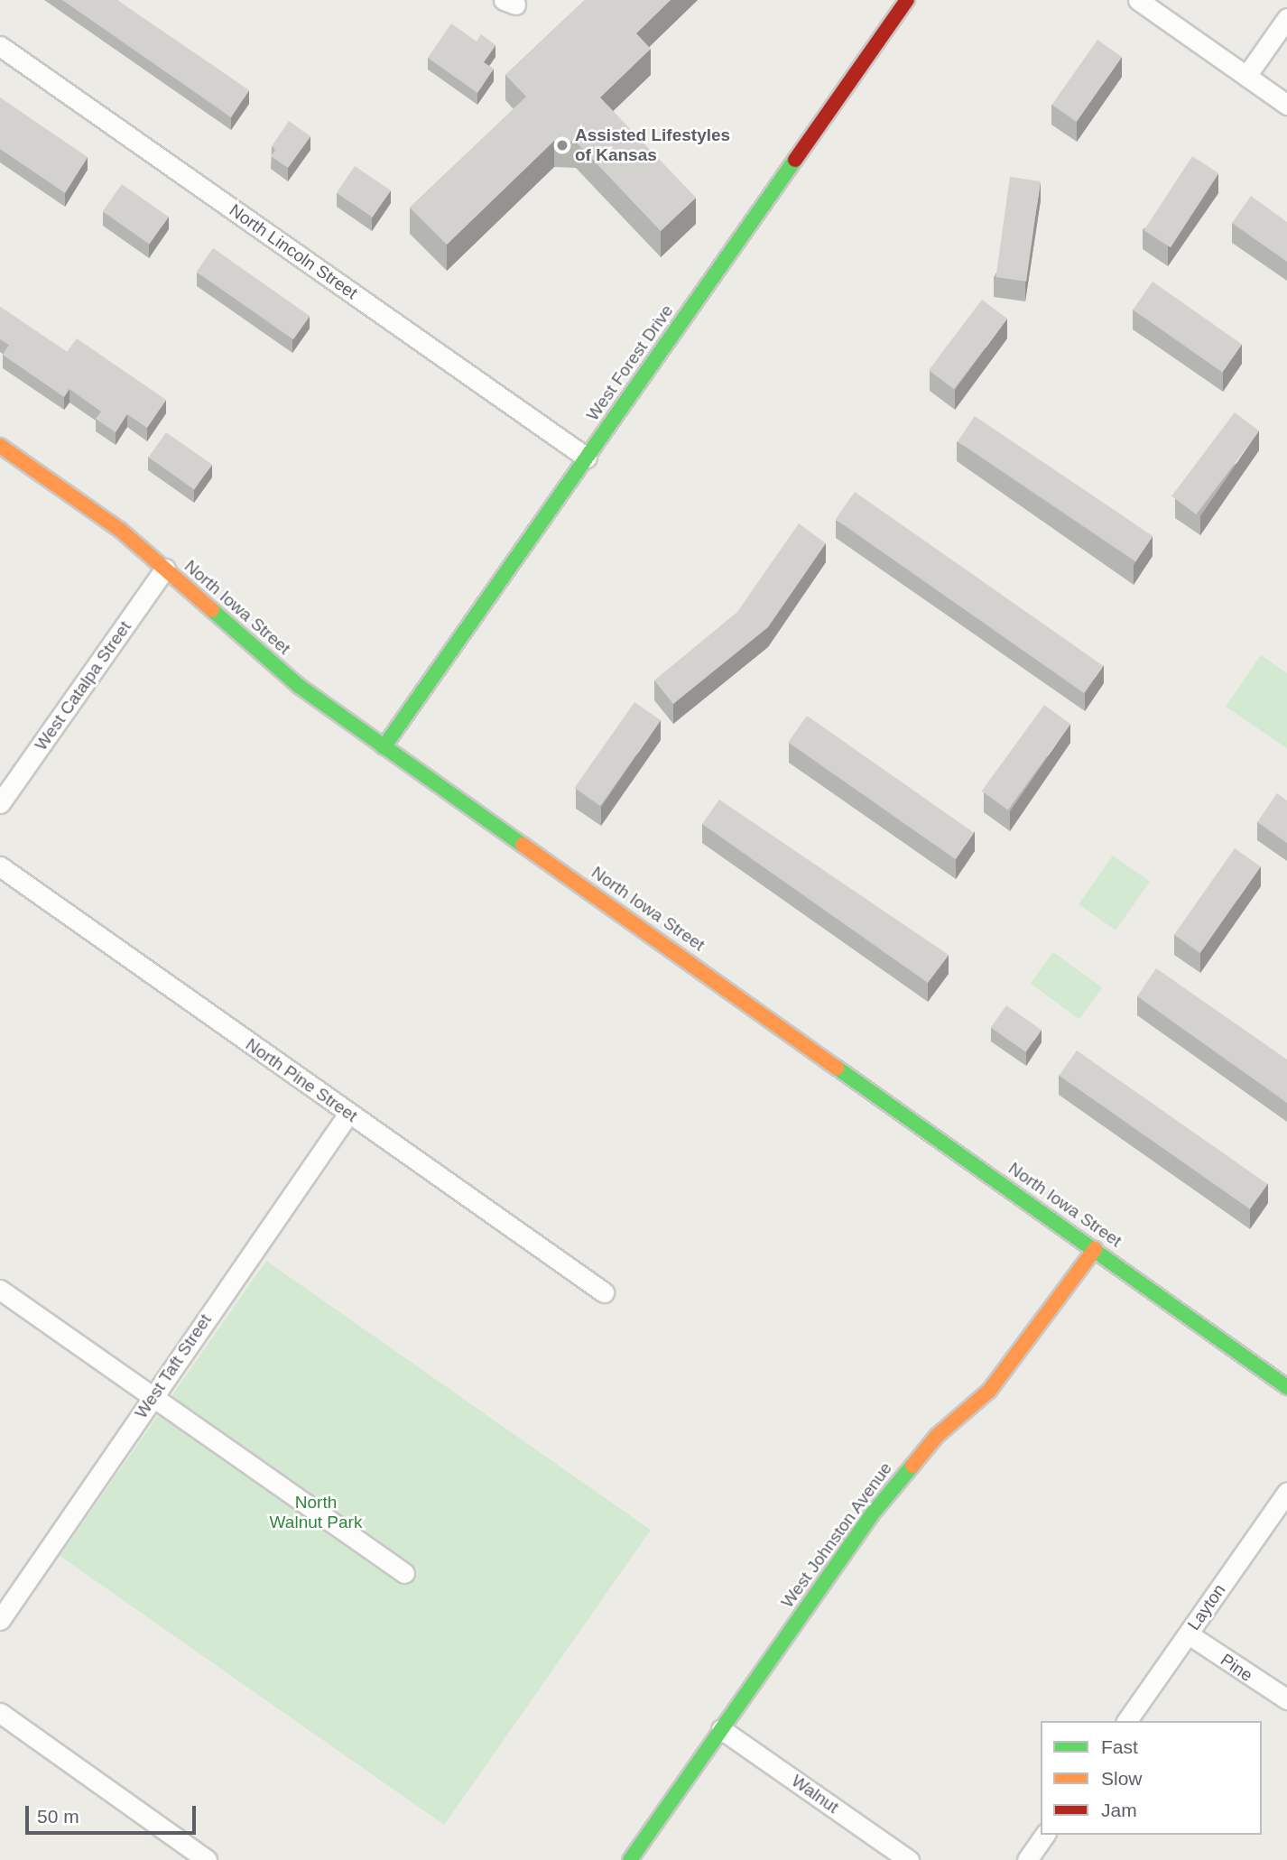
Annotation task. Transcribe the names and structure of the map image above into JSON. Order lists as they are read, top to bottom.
{
  "streets": {
    "street": [
      "North Lincoln Street",
      "West Forest Drive",
      "North Iowa Street",
      "West Catalpa Street",
      "North Pine Street",
      "West Taft Street",
      "West Johnston Avenue",
      "Layton",
      "Pine",
      "Walnut"
    ]
  },
  "crossings": [
    ["North Lincoln Street", "West Forest Drive"],
    ["West Forest Drive", "North Iowa Street"],
    ["North Iowa Street", "West Catalpa Street"],
    ["North Iowa Street", "West Johnston Avenue"],
    ["North Pine Street", "West Taft Street"],
    ["West Johnston Avenue", "Walnut"],
    ["Layton", "Pine"]
  ],
  "parks": ["North Walnut Park"],
  "places": ["Assisted Lifestyles of Kansas"],
  "legend": ["Fast", "Slow", "Jam"],
  "scale_bar": "50 m"
}
